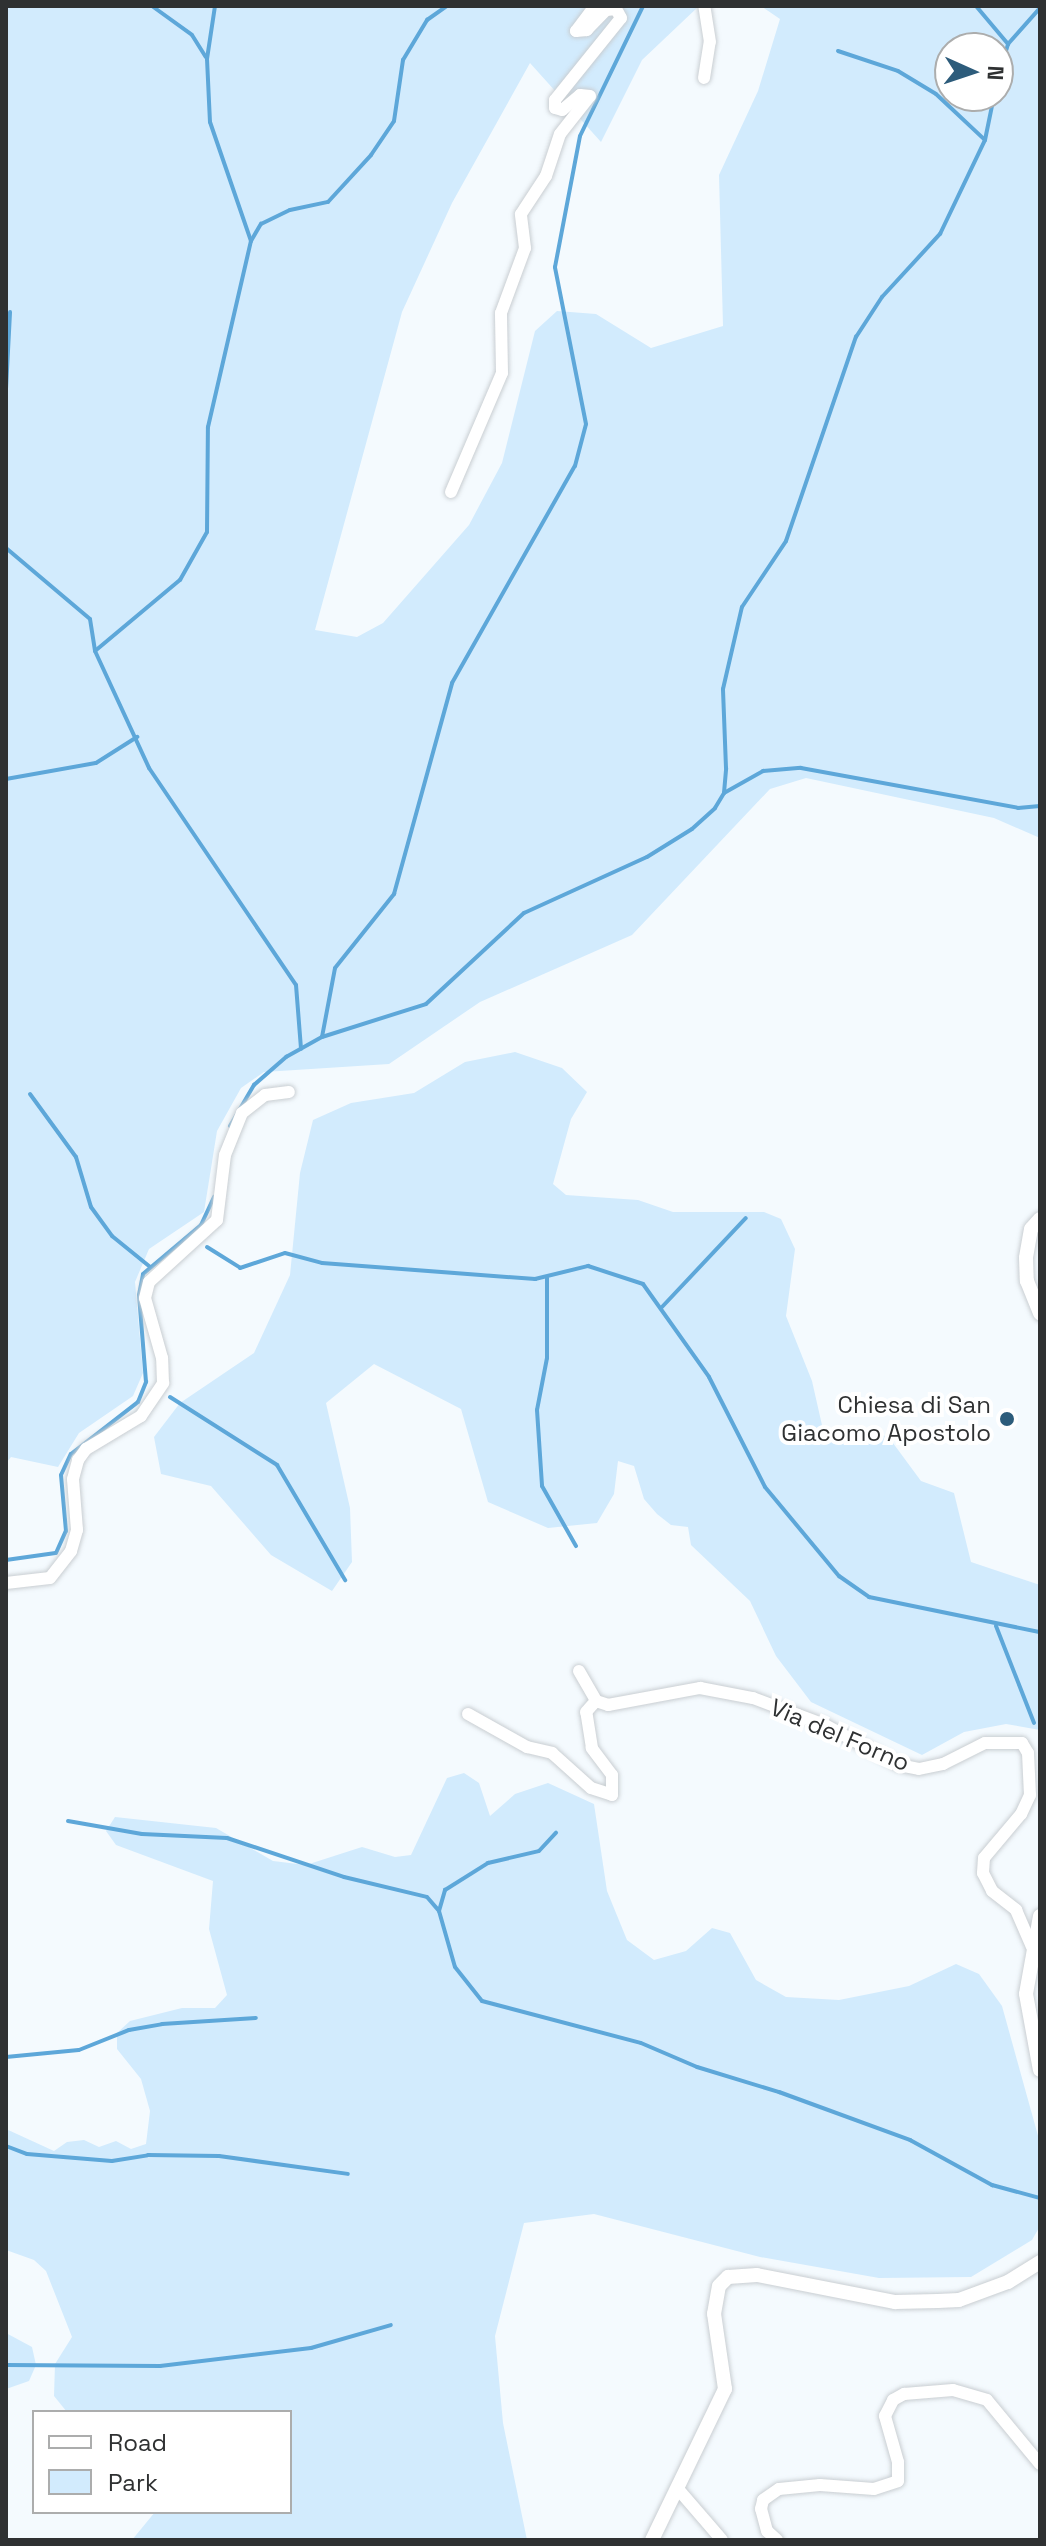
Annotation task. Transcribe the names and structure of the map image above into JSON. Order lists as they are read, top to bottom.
{
  "streets": {
    "street": ["Via del Forno"]
  },
  "places": ["Chiesa di San Giacomo Apostolo"],
  "legend": ["Road", "Park"],
  "north": "right"
}
